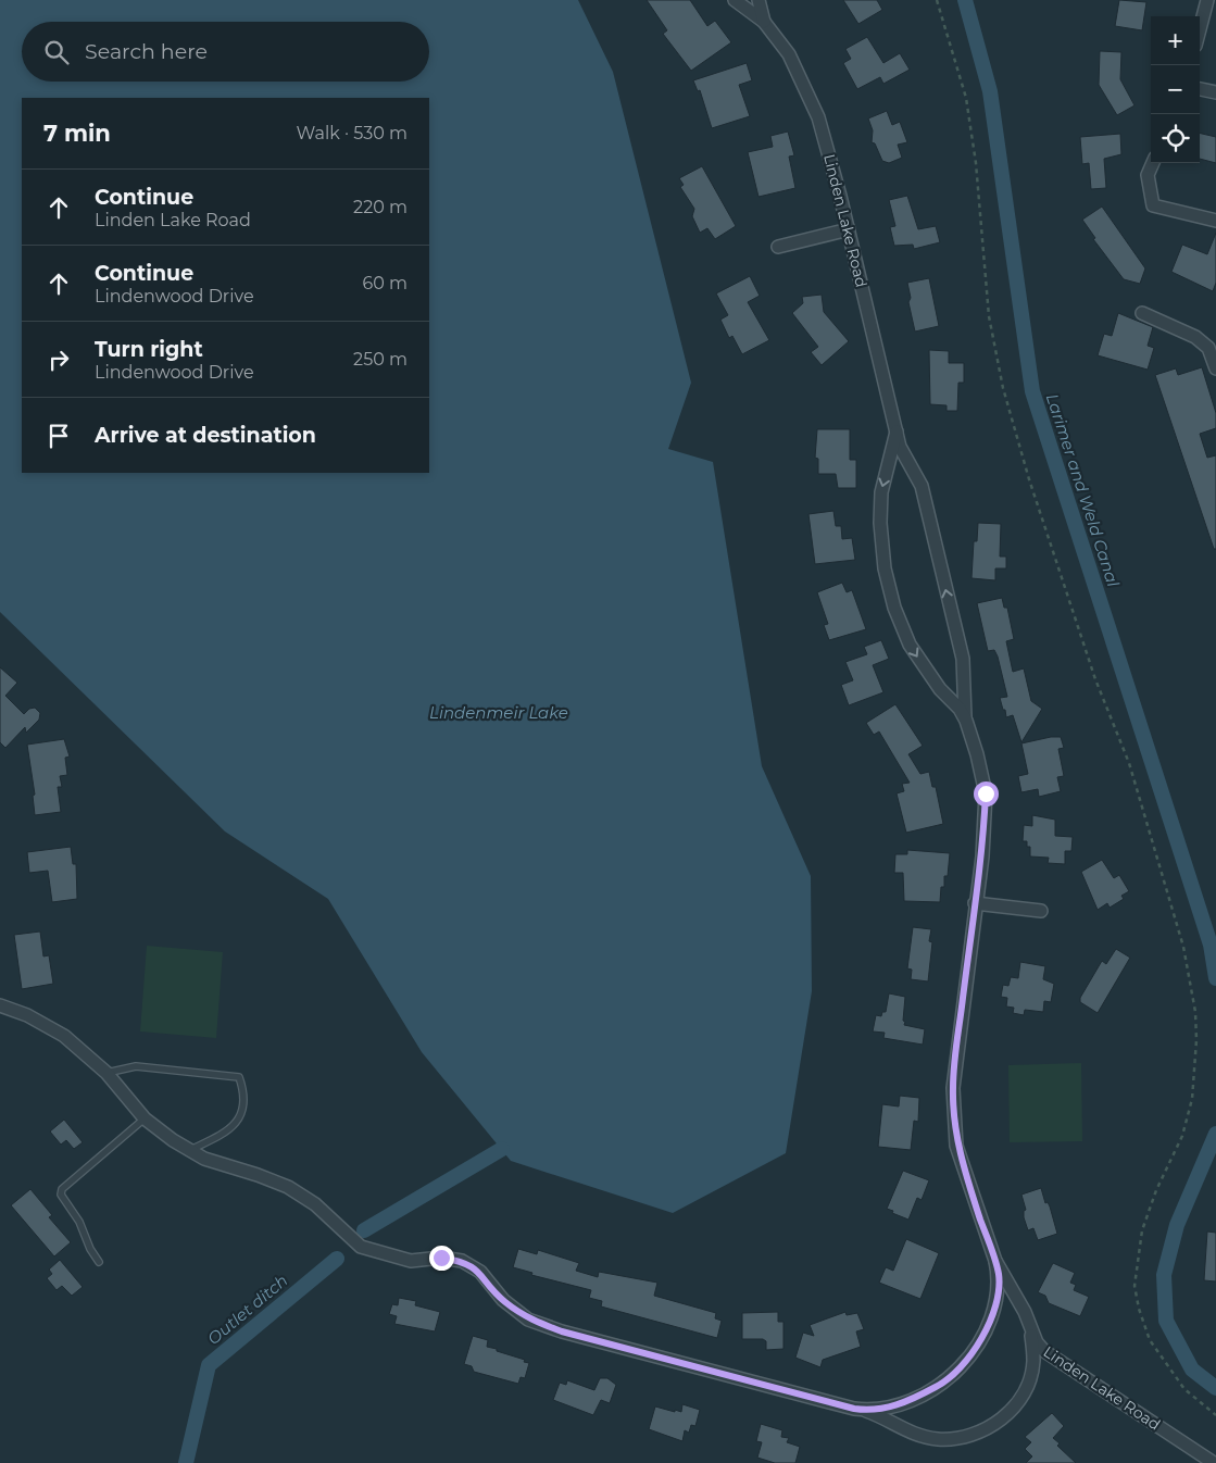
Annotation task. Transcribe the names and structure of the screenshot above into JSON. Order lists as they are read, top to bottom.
{
  "streets": {
    "street": ["Linden Lake Road"]
  },
  "water": ["Larimer and Weld Canal", "Lindenmeir Lake", "Outlet ditch"],
  "page": {
    "map_buttons": ["+", "−"],
    "search": "Search here",
    "heading": ["7 min", "Walk · 530 m"],
    "list": [
      ["Continue", "Linden Lake Road", "220 m"],
      ["Continue", "Lindenwood Drive", "60 m"],
      ["Turn right", "Lindenwood Drive", "250 m"],
      "Arrive at destination"
    ]
  }
}
